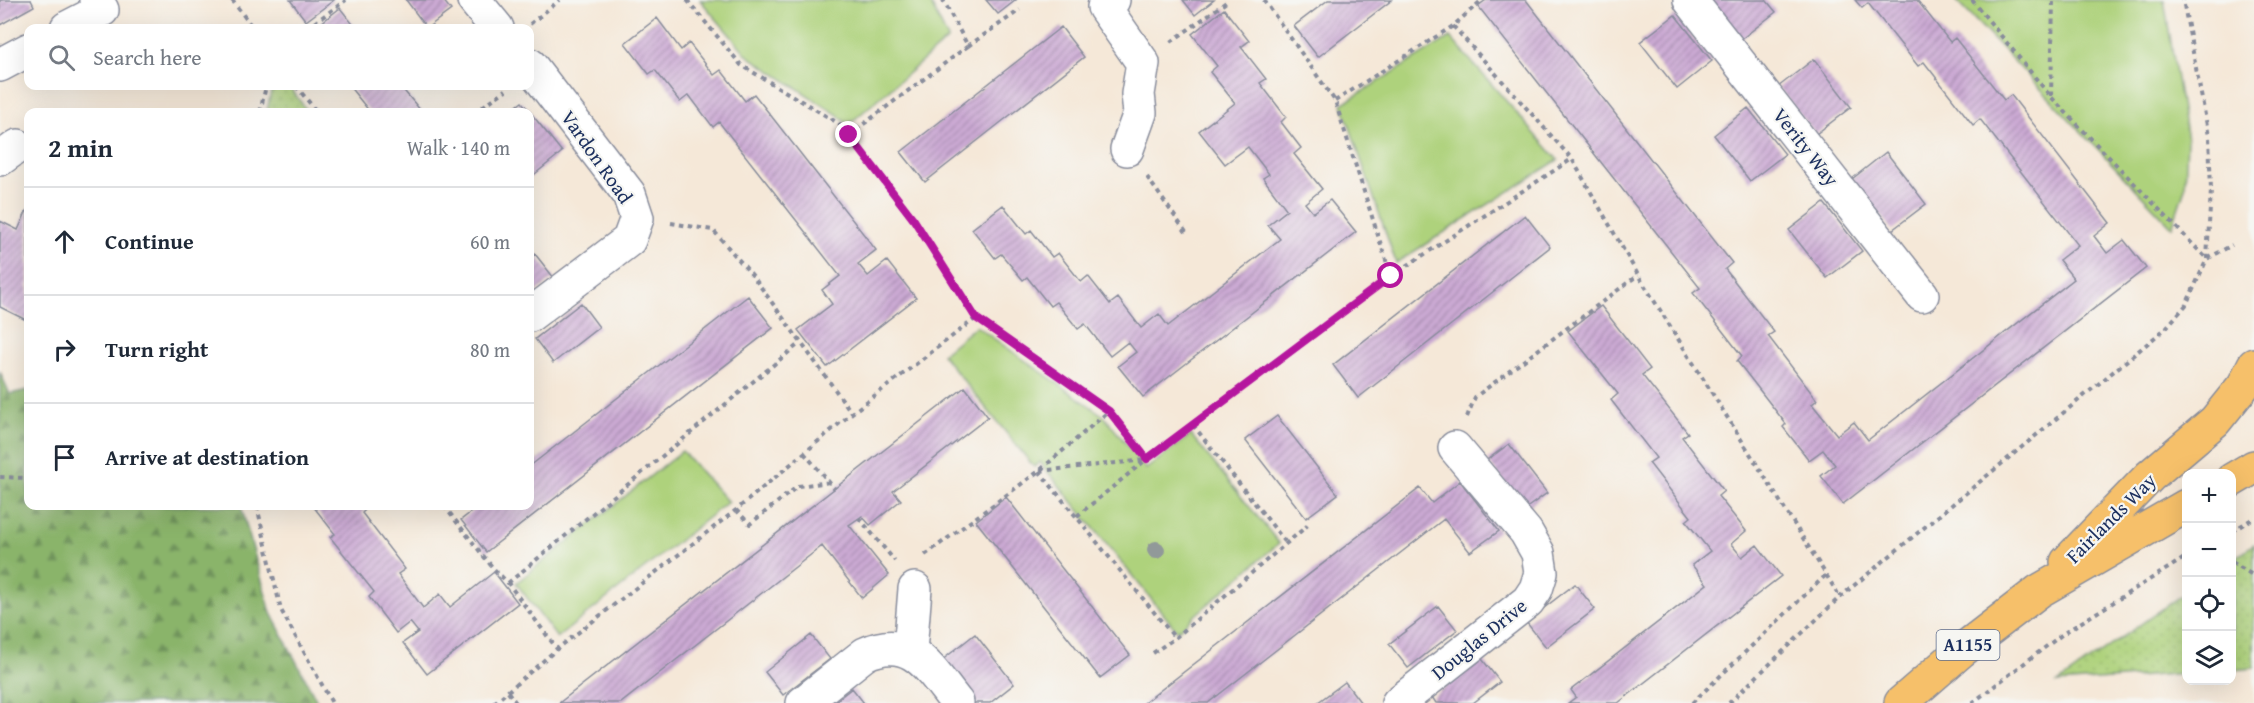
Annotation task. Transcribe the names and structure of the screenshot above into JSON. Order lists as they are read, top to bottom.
{
  "streets": {
    "main road": ["Fairlands Way", "A1155"],
    "street": ["Verity Way", "Vardon Road", "Douglas Drive"]
  },
  "page": {
    "search": "Search here",
    "heading": ["2 min", "Walk · 140 m"],
    "list": [
      ["Continue", "60 m"],
      ["Turn right", "80 m"],
      "Arrive at destination"
    ],
    "map_buttons": ["+", "−"]
  }
}
